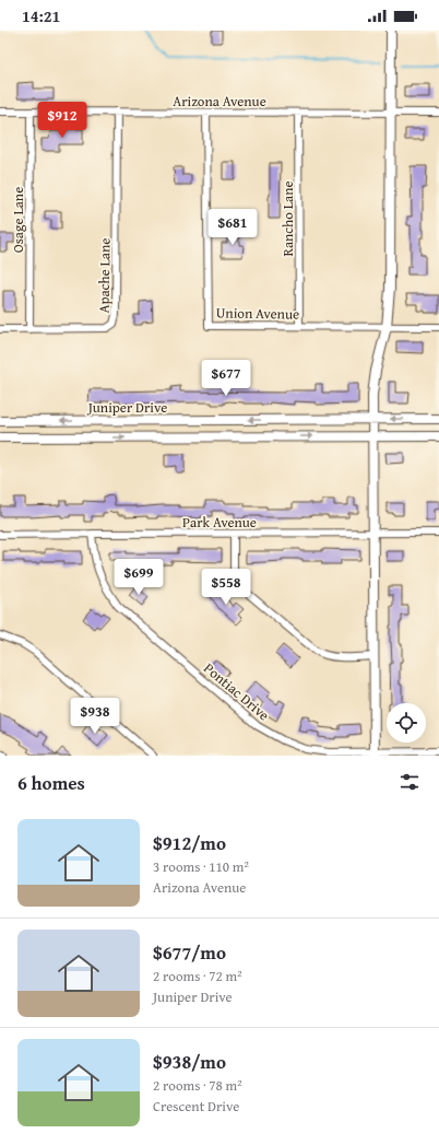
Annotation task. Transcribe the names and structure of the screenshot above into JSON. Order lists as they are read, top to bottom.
{
  "streets": {
    "street": [
      "Arizona Avenue",
      "Rancho Lane",
      "Osage Lane",
      "Apache Lane",
      "Union Avenue",
      "Juniper Drive",
      "Park Avenue",
      "Pontiac Drive"
    ]
  },
  "crossings": [
    ["Arizona Avenue", "Rancho Lane"],
    ["Arizona Avenue", "Osage Lane"],
    ["Arizona Avenue", "Apache Lane"],
    ["Arizona Avenue", "Union Avenue"],
    ["Rancho Lane", "Union Avenue"],
    ["Osage Lane", "Apache Lane"],
    ["Park Avenue", "Pontiac Drive"]
  ],
  "page": {
    "status": "14:21",
    "price": [
      "$912",
      "$681",
      "$677",
      "$699",
      "$558",
      "$938"
    ],
    "heading": "6 homes",
    "list": [
      {
        "name": "$912/mo",
        "note": "3 rooms · 110 m² · Arizona Avenue"
      },
      {
        "name": "$677/mo",
        "note": "2 rooms · 72 m² · Juniper Drive"
      },
      {
        "name": "$938/mo",
        "note": "2 rooms · 78 m² · Crescent Drive"
      }
    ]
  }
}
